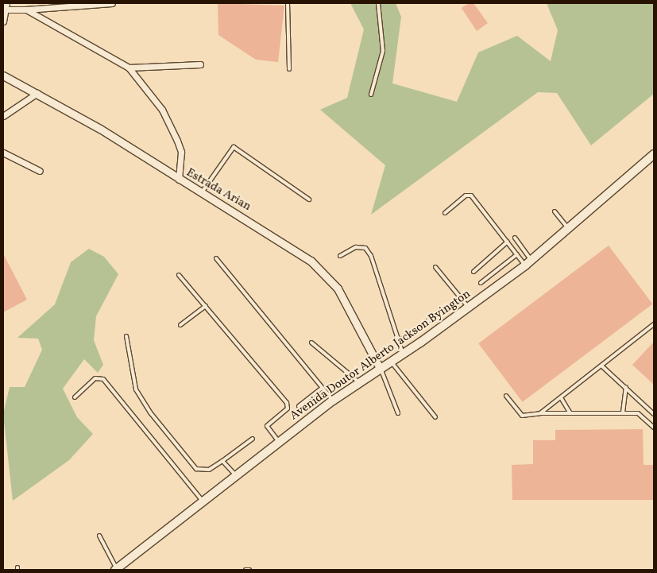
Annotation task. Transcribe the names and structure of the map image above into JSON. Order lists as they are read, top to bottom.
{
  "streets": {
    "main road": ["Avenida Doutor Alberto Jackson Byington"],
    "street": ["Estrada Arian"]
  },
  "crossings": [
    ["Estrada Arian", "Avenida Doutor Alberto Jackson Byington"]
  ]
}
